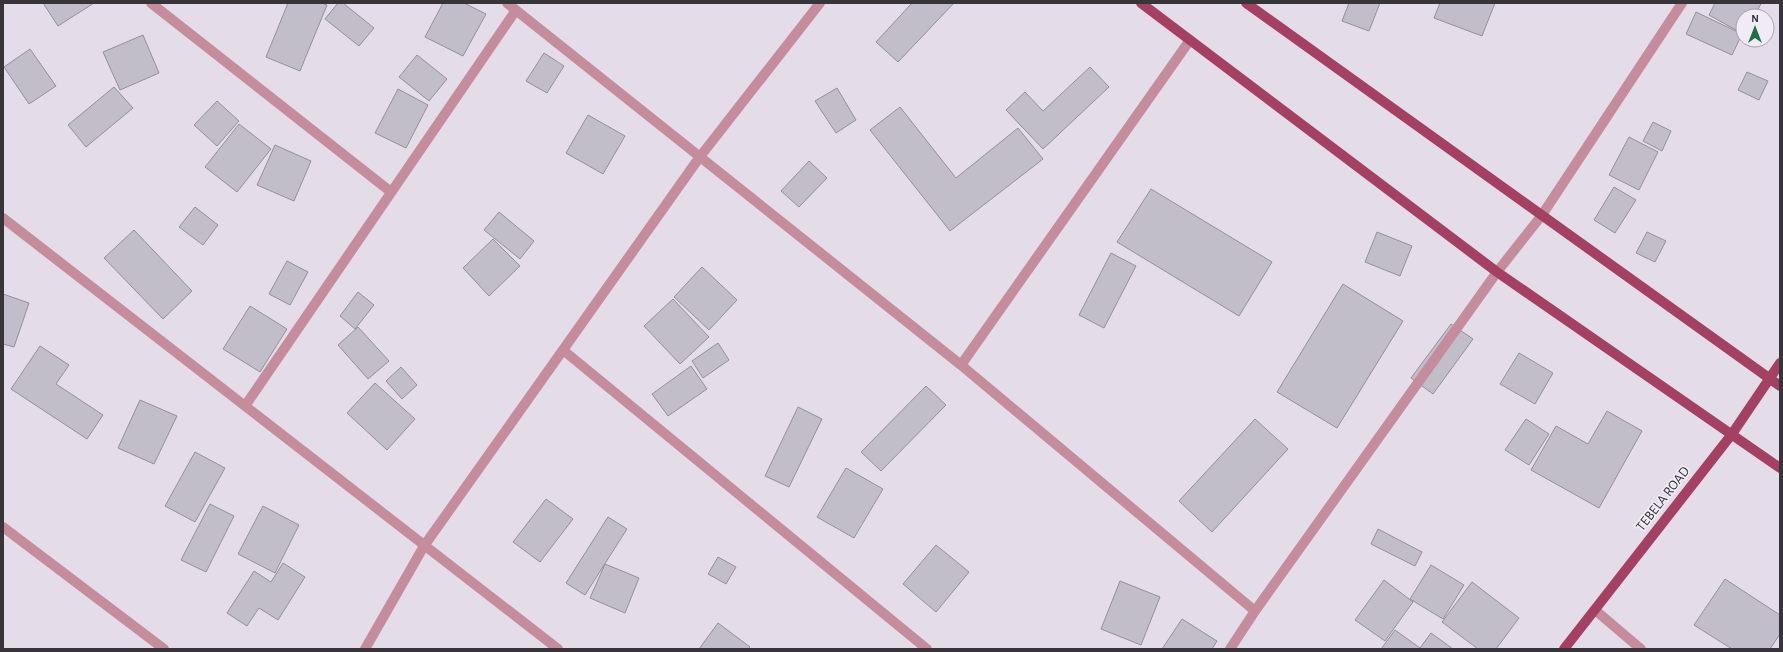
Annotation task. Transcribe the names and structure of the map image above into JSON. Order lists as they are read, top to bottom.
{
  "streets": {
    "main road": ["TEBELA ROAD"]
  },
  "north": "top"
}
